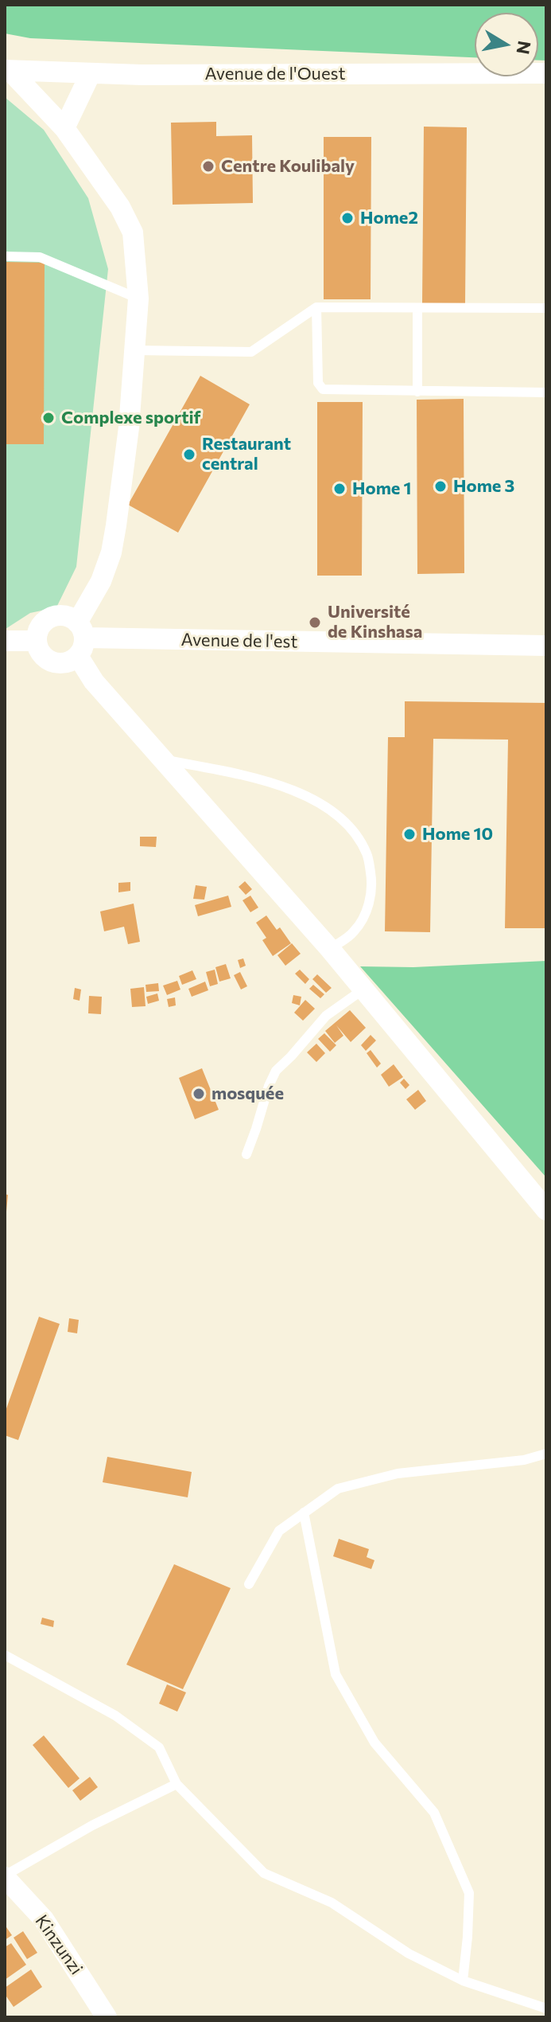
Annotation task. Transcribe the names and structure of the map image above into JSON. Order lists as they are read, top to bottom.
{
  "streets": {
    "street": ["Avenue de l'Ouest", "Avenue de l'est", "Kinzunzi"]
  },
  "places": [
    "Centre Koulibaly",
    "Home2",
    "Complexe sportif",
    "Restaurant central",
    "Home 3",
    "Home 1",
    "Université de Kinshasa",
    "Home 10",
    "mosquée"
  ],
  "north": "right"
}
